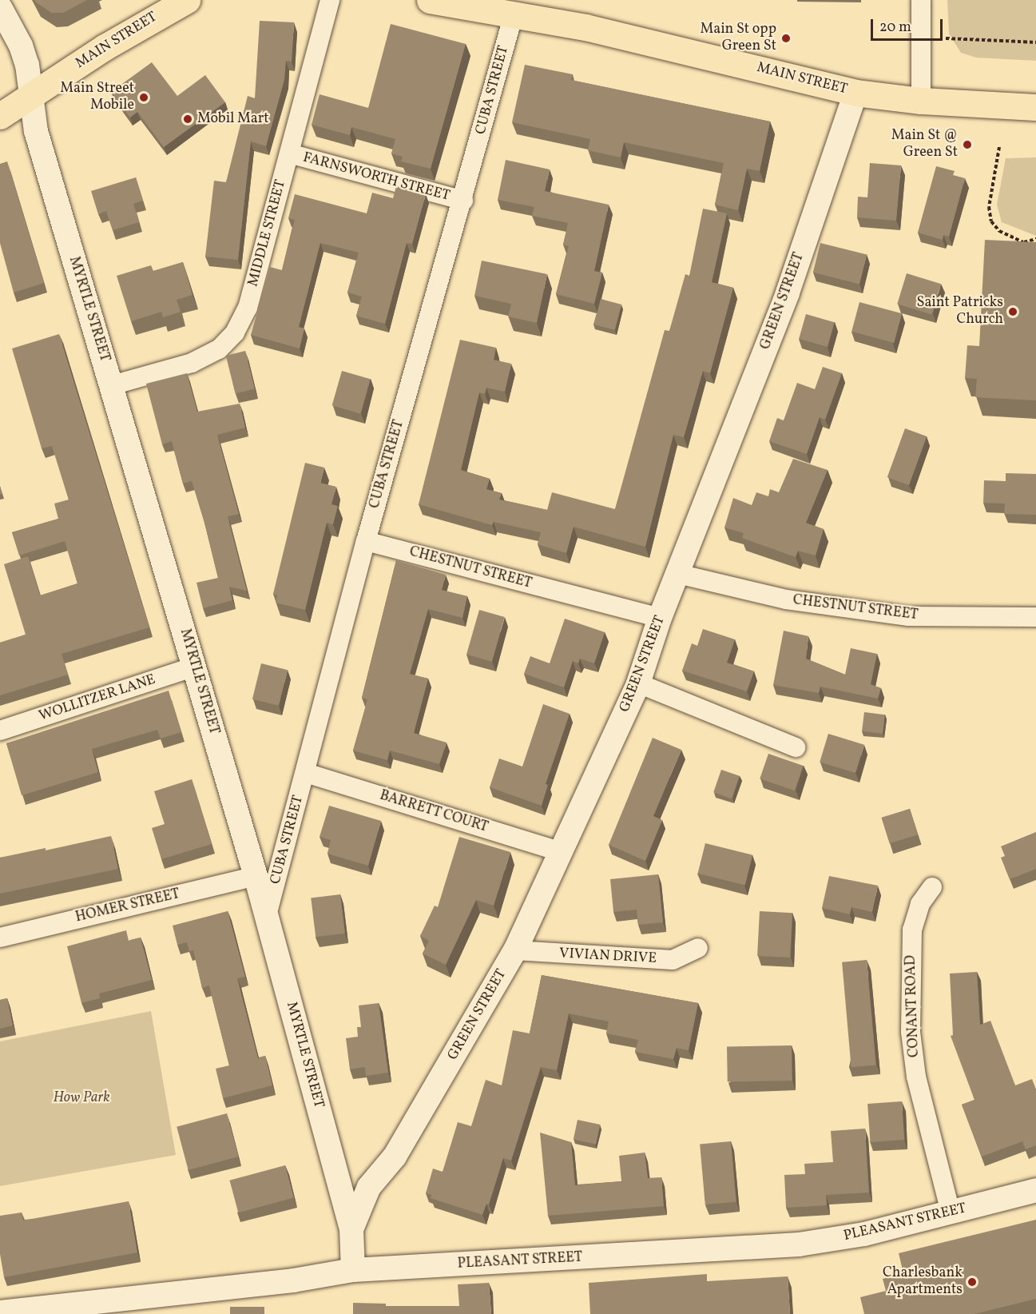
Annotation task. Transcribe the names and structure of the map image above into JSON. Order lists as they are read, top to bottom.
{
  "streets": {
    "main road": ["MAIN STREET"],
    "street": [
      "CUBA STREET",
      "FARNSWORTH STREET",
      "MIDDLE STREET",
      "GREEN STREET",
      "MYRTLE STREET",
      "CHESTNUT STREET",
      "WOLLITZER LANE",
      "BARRETT COURT",
      "HOMER STREET",
      "VIVIAN DRIVE",
      "CONANT ROAD",
      "PLEASANT STREET"
    ]
  },
  "crossings": [
    ["MAIN STREET", "CUBA STREET"],
    ["MAIN STREET", "GREEN STREET"],
    ["MAIN STREET", "MYRTLE STREET"],
    ["CUBA STREET", "FARNSWORTH STREET"],
    ["CUBA STREET", "MYRTLE STREET"],
    ["CUBA STREET", "CHESTNUT STREET"],
    ["CUBA STREET", "BARRETT COURT"],
    ["FARNSWORTH STREET", "MIDDLE STREET"],
    ["MIDDLE STREET", "MYRTLE STREET"],
    ["GREEN STREET", "MYRTLE STREET"],
    ["GREEN STREET", "CHESTNUT STREET"],
    ["GREEN STREET", "BARRETT COURT"],
    ["GREEN STREET", "VIVIAN DRIVE"],
    ["MYRTLE STREET", "WOLLITZER LANE"],
    ["MYRTLE STREET", "HOMER STREET"],
    ["MYRTLE STREET", "PLEASANT STREET"],
    ["CONANT ROAD", "PLEASANT STREET"]
  ],
  "parks": ["How Park"],
  "places": [
    "Main St opp Green St",
    "Main Street Mobile",
    "Mobil Mart",
    "Main St @ Green St",
    "Saint Patricks Church",
    "Charlesbank Apartments"
  ],
  "scale_bar": "20 m"
}
